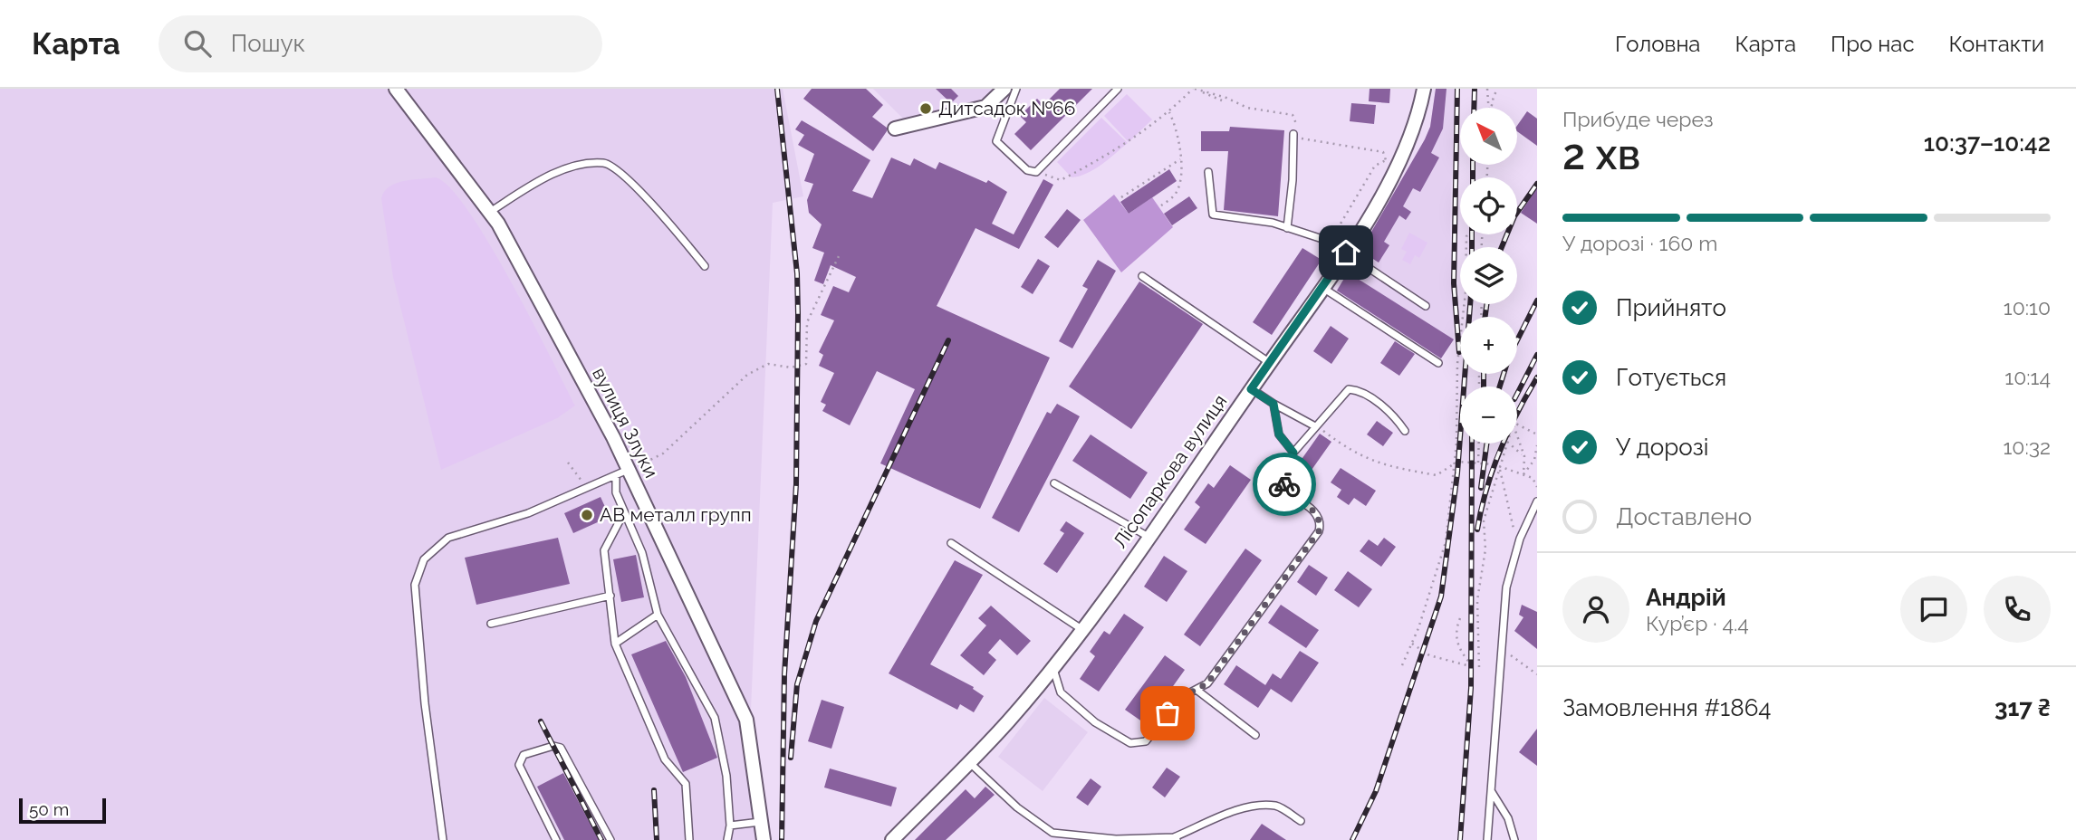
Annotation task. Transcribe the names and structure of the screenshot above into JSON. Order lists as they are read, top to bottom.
{
  "streets": {
    "street": ["вулиця Злуки", "Лісопаркова вулиця"]
  },
  "places": ["Дитсадок №66", "АВ металл групп"],
  "scale_bar": "50 m",
  "north": "top left",
  "page": {
    "header": "Карта",
    "search": "Пошук",
    "nav": [
      "Головна",
      "Карта",
      "Про нас",
      "Контакти"
    ],
    "heading": ["2 хв", "Прибуде через", "10:37–10:42"],
    "panel": [
      "Андрій",
      "Кур’єр · 4.4",
      "Замовлення #1864",
      "317 ₴"
    ],
    "map_buttons": ["+", "−"],
    "bar": "У дорозі · 160 m",
    "list": [
      ["Прийнято", "10:10"],
      ["Готується", "10:14"],
      ["У дорозі", "10:32"],
      "Доставлено"
    ],
    "scale": "50 m"
  }
}
